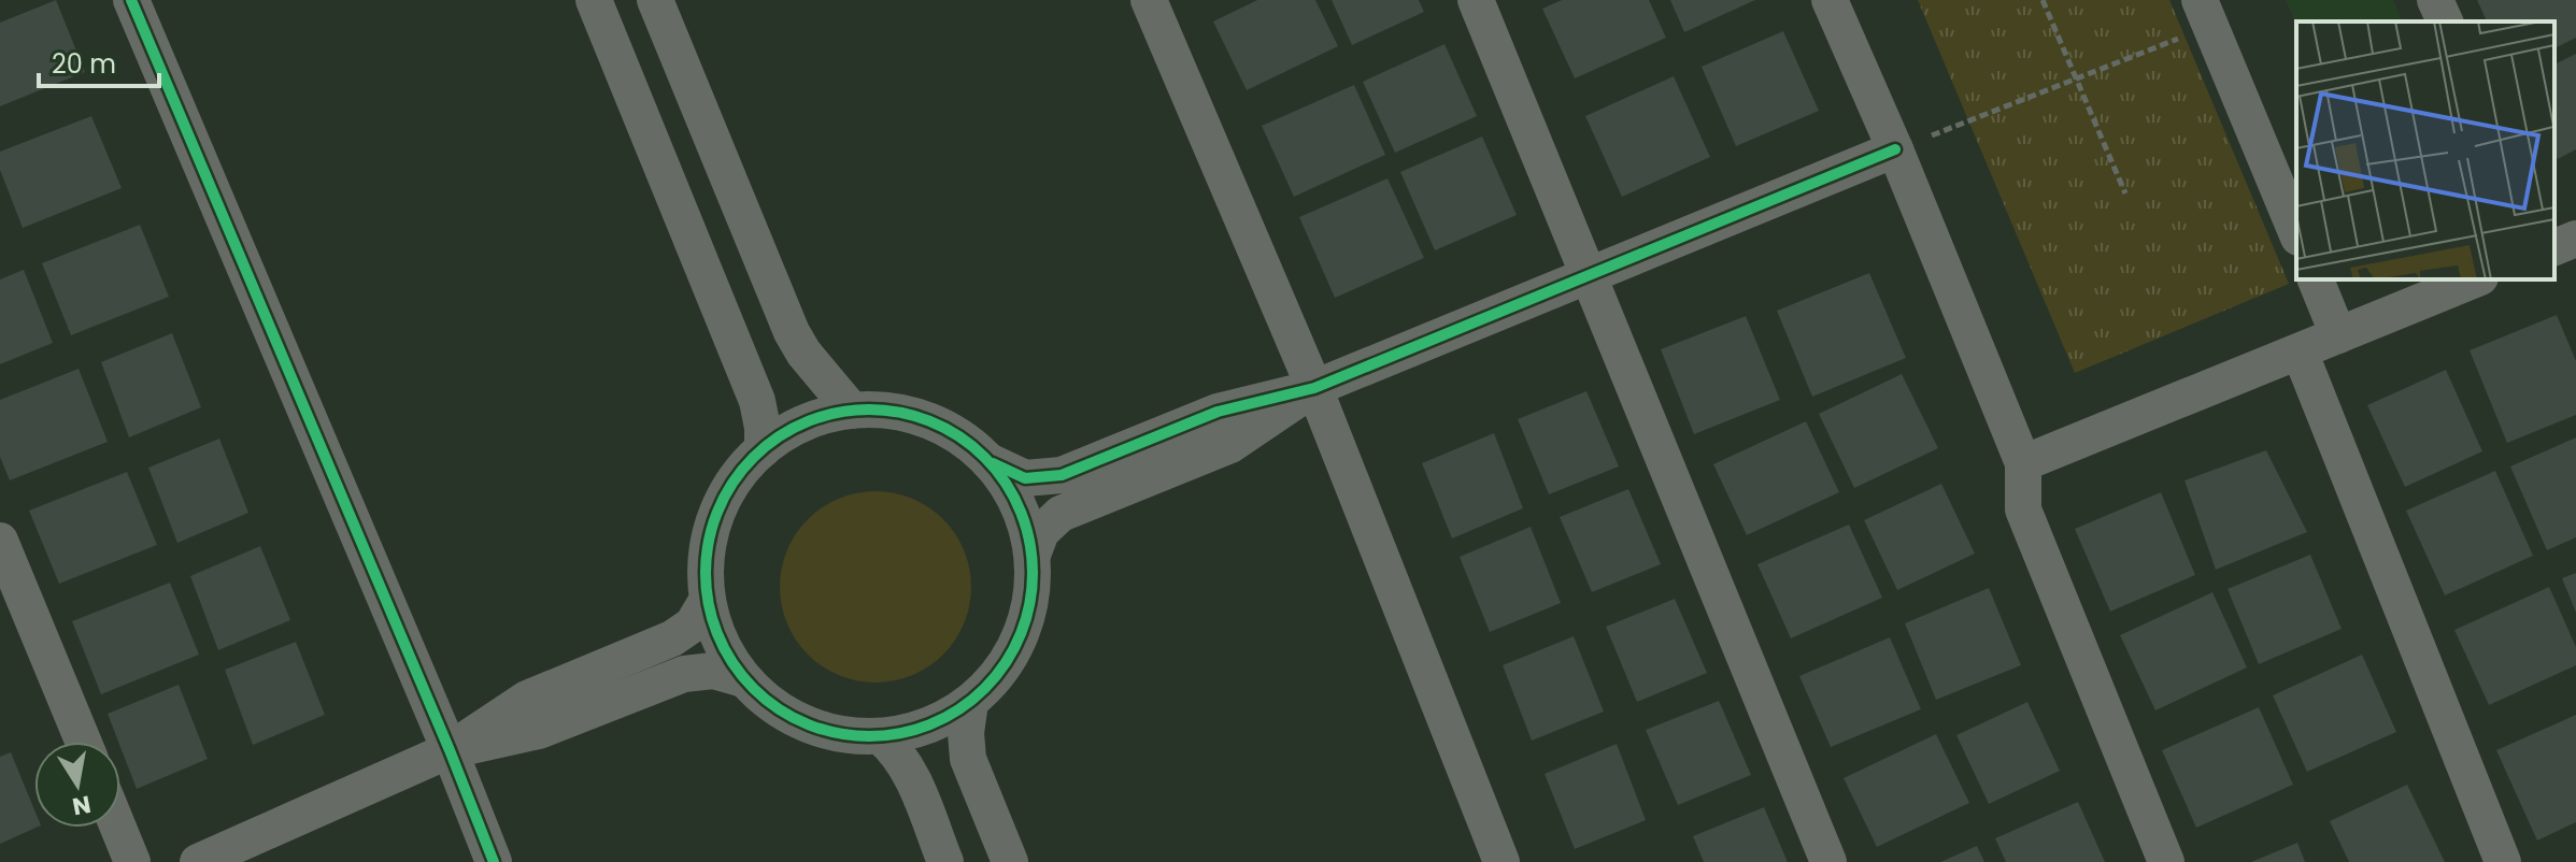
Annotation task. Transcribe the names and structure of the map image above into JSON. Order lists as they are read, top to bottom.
{
  "scale_bar": "20 m",
  "north": "bottom"
}
